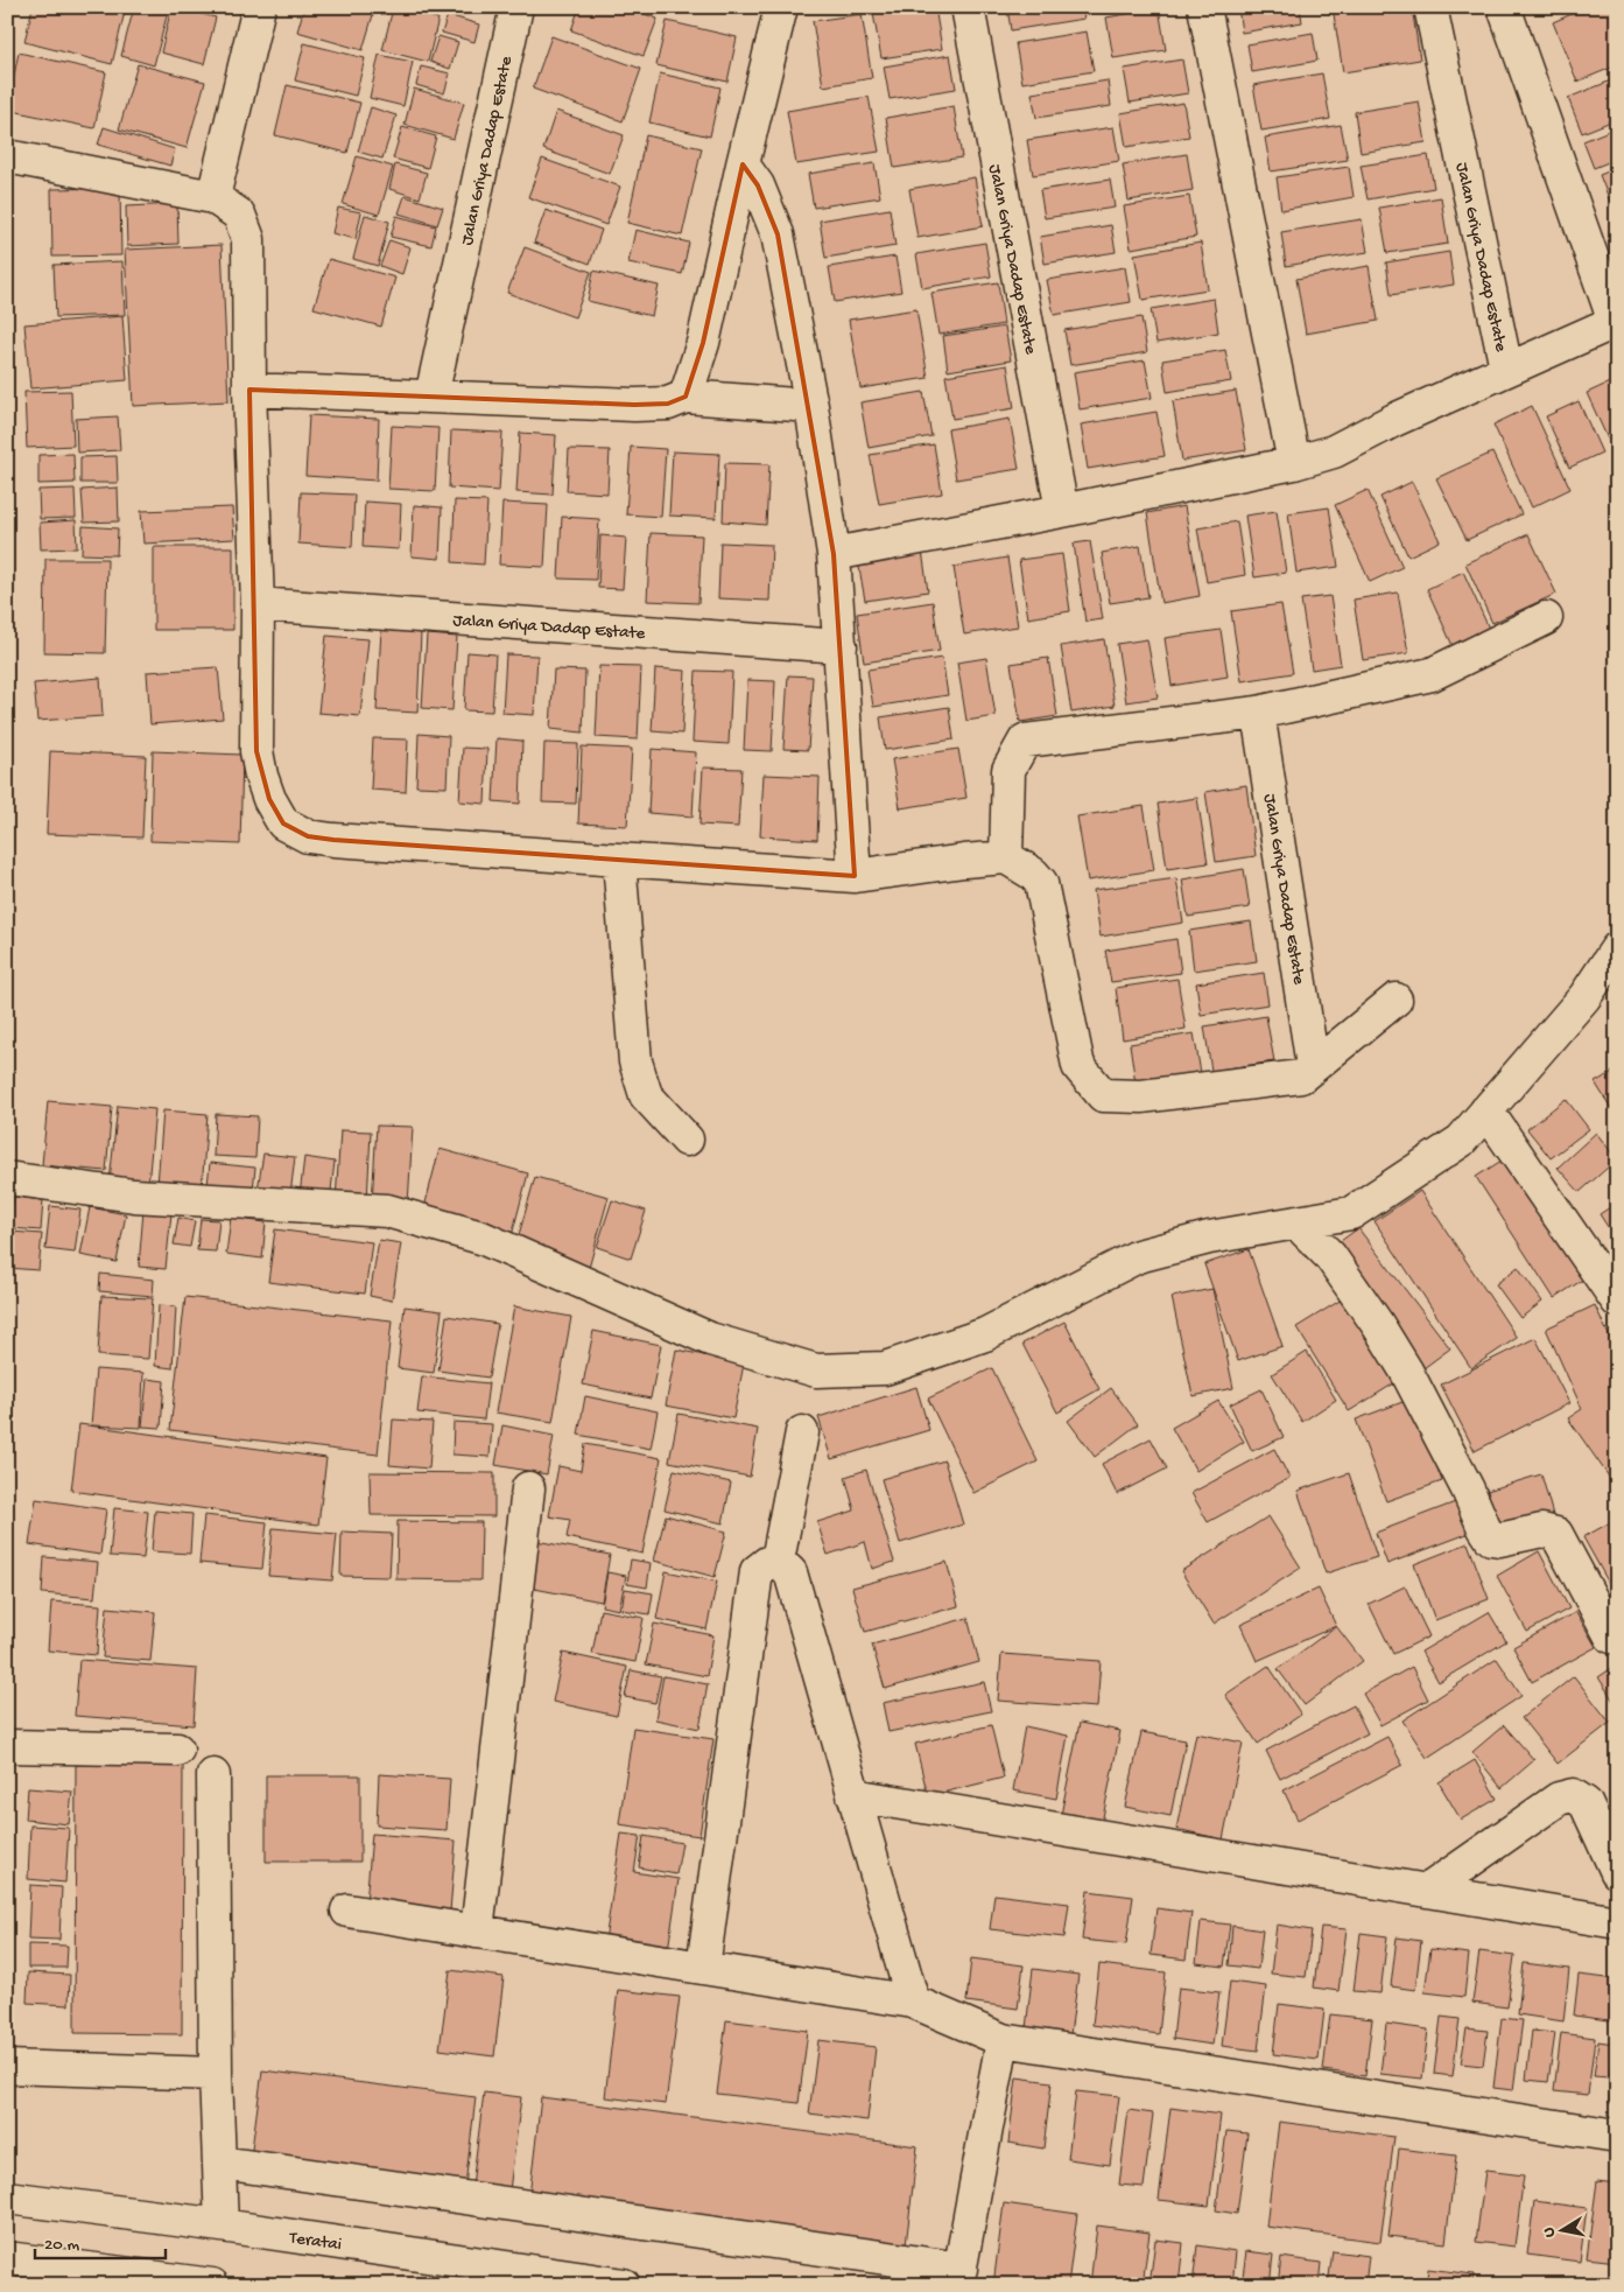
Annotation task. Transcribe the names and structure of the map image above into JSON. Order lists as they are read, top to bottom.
{
  "streets": {
    "street": ["Jalan Griya Dadap Estate", "Teratai"]
  },
  "scale_bar": "20 m",
  "north": "left"
}
